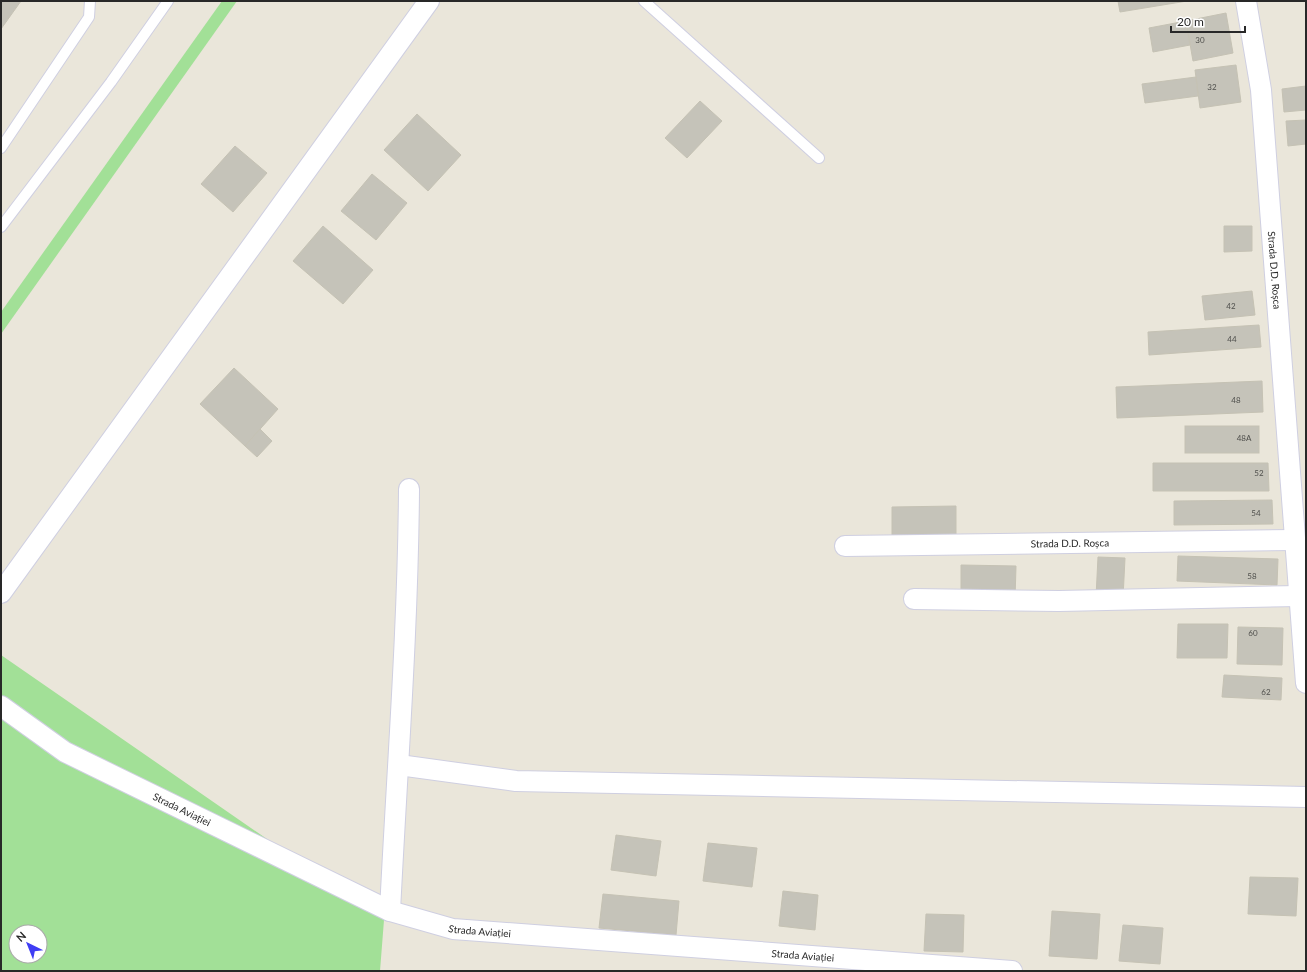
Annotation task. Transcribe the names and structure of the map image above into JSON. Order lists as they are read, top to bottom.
{
  "streets": {
    "street": ["Strada D.D. Roșca", "Strada Aviației"]
  },
  "house_numbers": [
    "30",
    "32",
    "42",
    "44",
    "48",
    "48A",
    "52",
    "54",
    "58",
    "60",
    "62"
  ],
  "scale_bar": "20 m",
  "north": "top left"
}
